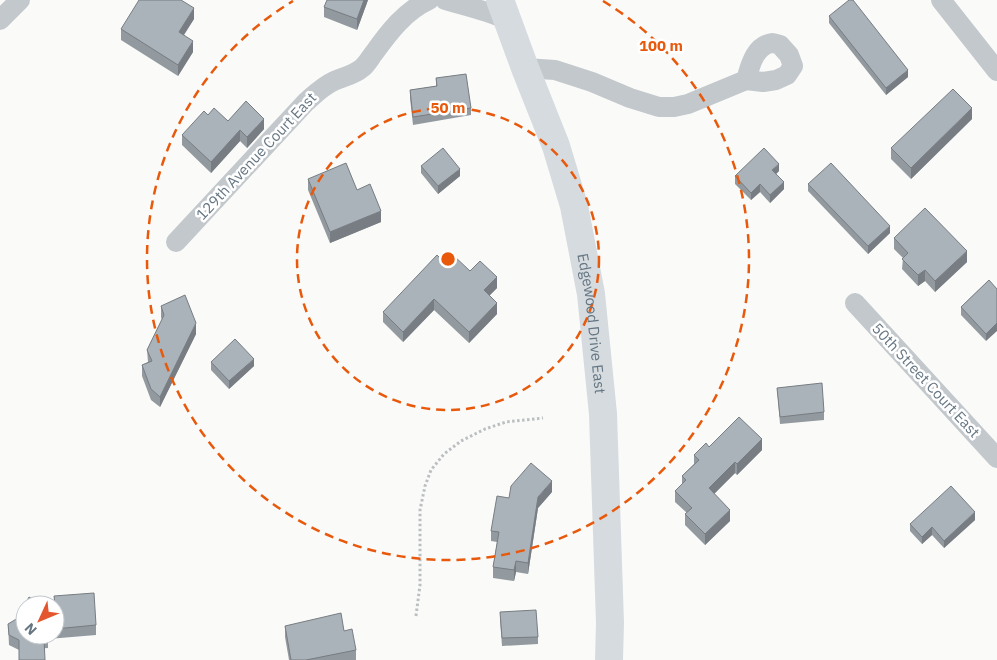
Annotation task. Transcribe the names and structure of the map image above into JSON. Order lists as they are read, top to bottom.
{
  "streets": {
    "street": ["129th Avenue Court East", "Edgewood Drive East", "50th Street Court East"]
  },
  "north": "bottom left",
  "rings": ["100 m", "50 m"]
}
